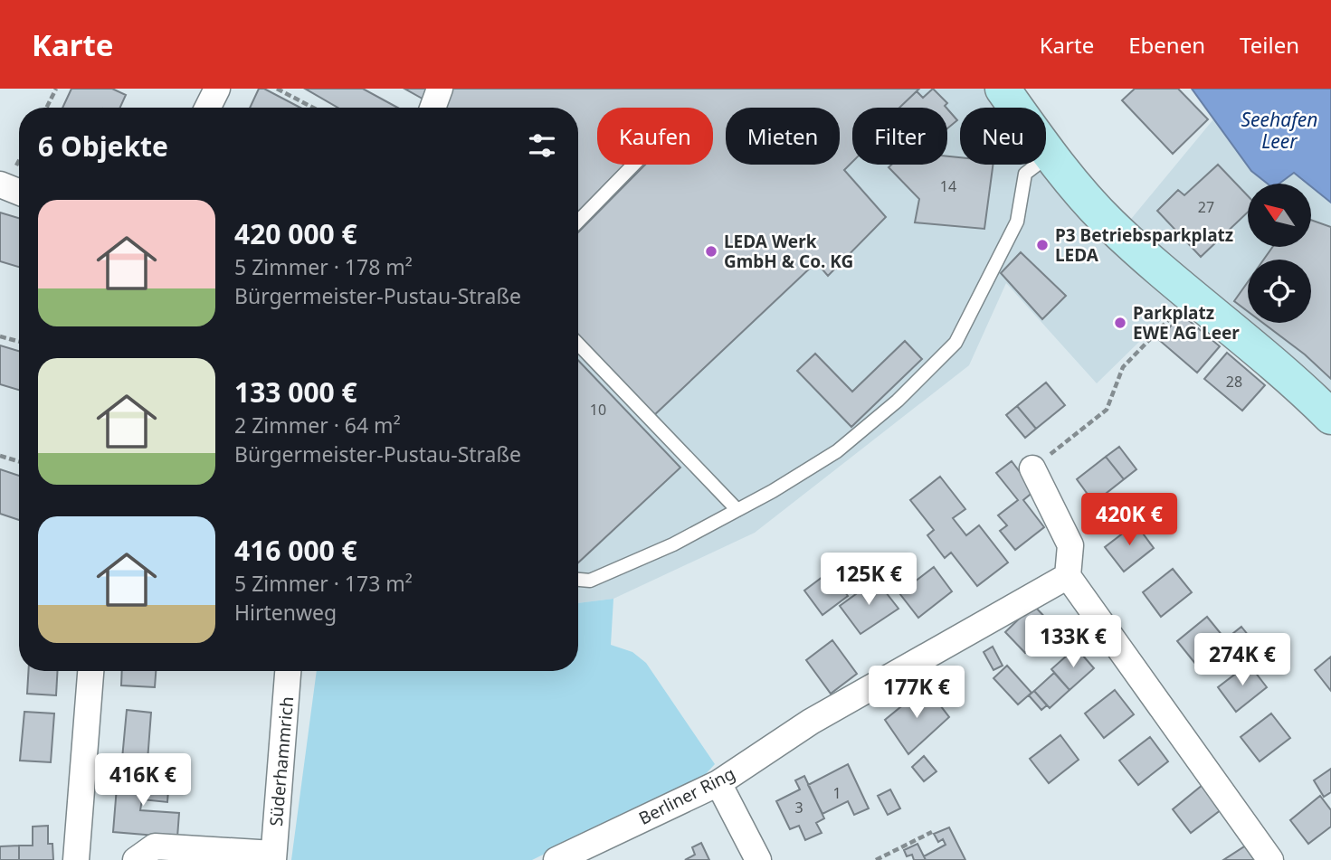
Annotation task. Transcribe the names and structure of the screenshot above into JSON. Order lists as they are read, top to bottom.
{
  "streets": {
    "street": ["Süderhammrich", "Berliner Ring"]
  },
  "water": ["Seehafen Leer"],
  "places": ["P3 Betriebsparkplatz LEDA", "LEDA Werk GmbH & Co. KG", "Parkplatz EWE AG Leer"],
  "house_numbers": [
    "14",
    "27",
    "28",
    "10",
    "1",
    "3"
  ],
  "north": "top left",
  "page": {
    "header": "Karte",
    "nav": ["Karte", "Ebenen", "Teilen"],
    "chip": [
      "Kaufen",
      "Mieten",
      "Filter",
      "Neu"
    ],
    "heading": "6 Objekte",
    "list": [
      {
        "name": "420 000 €",
        "note": "5 Zimmer · 178 m² · Bürgermeister-Pustau-Straße"
      },
      {
        "name": "133 000 €",
        "note": "2 Zimmer · 64 m² · Bürgermeister-Pustau-Straße"
      },
      {
        "name": "416 000 €",
        "note": "5 Zimmer · 173 m² · Hirtenweg"
      }
    ],
    "price": [
      "420K €",
      "125K €",
      "133K €",
      "274K €",
      "177K €",
      "416K €"
    ]
  }
}
